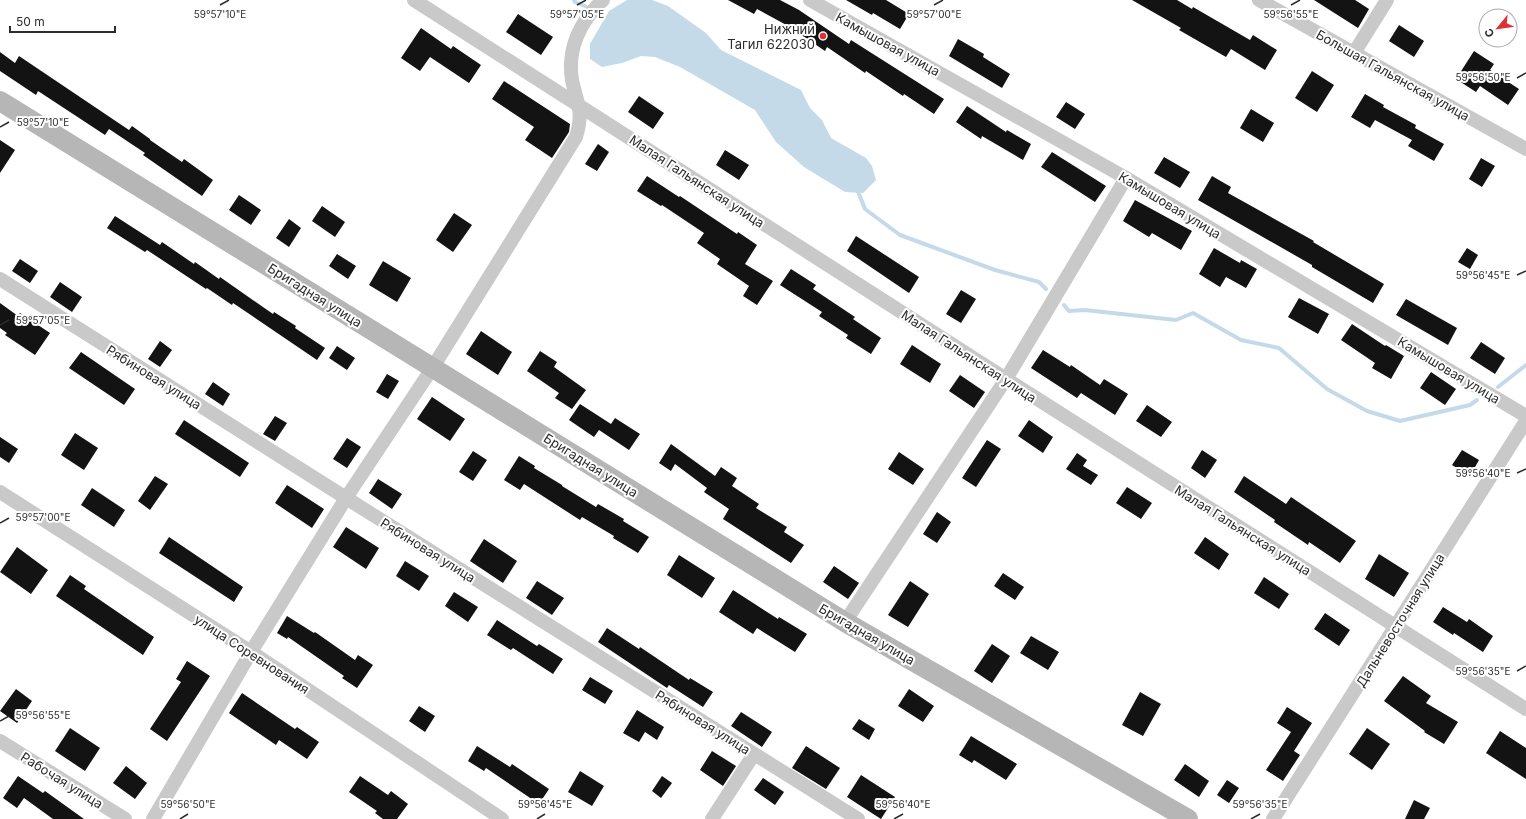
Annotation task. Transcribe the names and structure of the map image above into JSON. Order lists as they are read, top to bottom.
{
  "streets": {
    "street": [
      "Камышовая улица",
      "Большая Гальянская улица",
      "Малая Гальянская улица",
      "Бригадная улица",
      "Рябиновая улица",
      "Дальневосточная улица",
      "улица Соревнования",
      "Рабочая улица"
    ]
  },
  "crossings": [
    ["Малая Гальянская улица", "Дальневосточная улица"]
  ],
  "places": ["Нижний Тагил 622030"],
  "scale_bar": "50 m",
  "north": "bottom left",
  "coordinates": [
    "59°57'10\"E",
    "59°57'05\"E",
    "59°56'55\"E",
    "59°57'00\"E",
    "59°56'50\"E",
    "59°56'45\"E",
    "59°56'40\"E",
    "59°56'35\"E"
  ]
}
